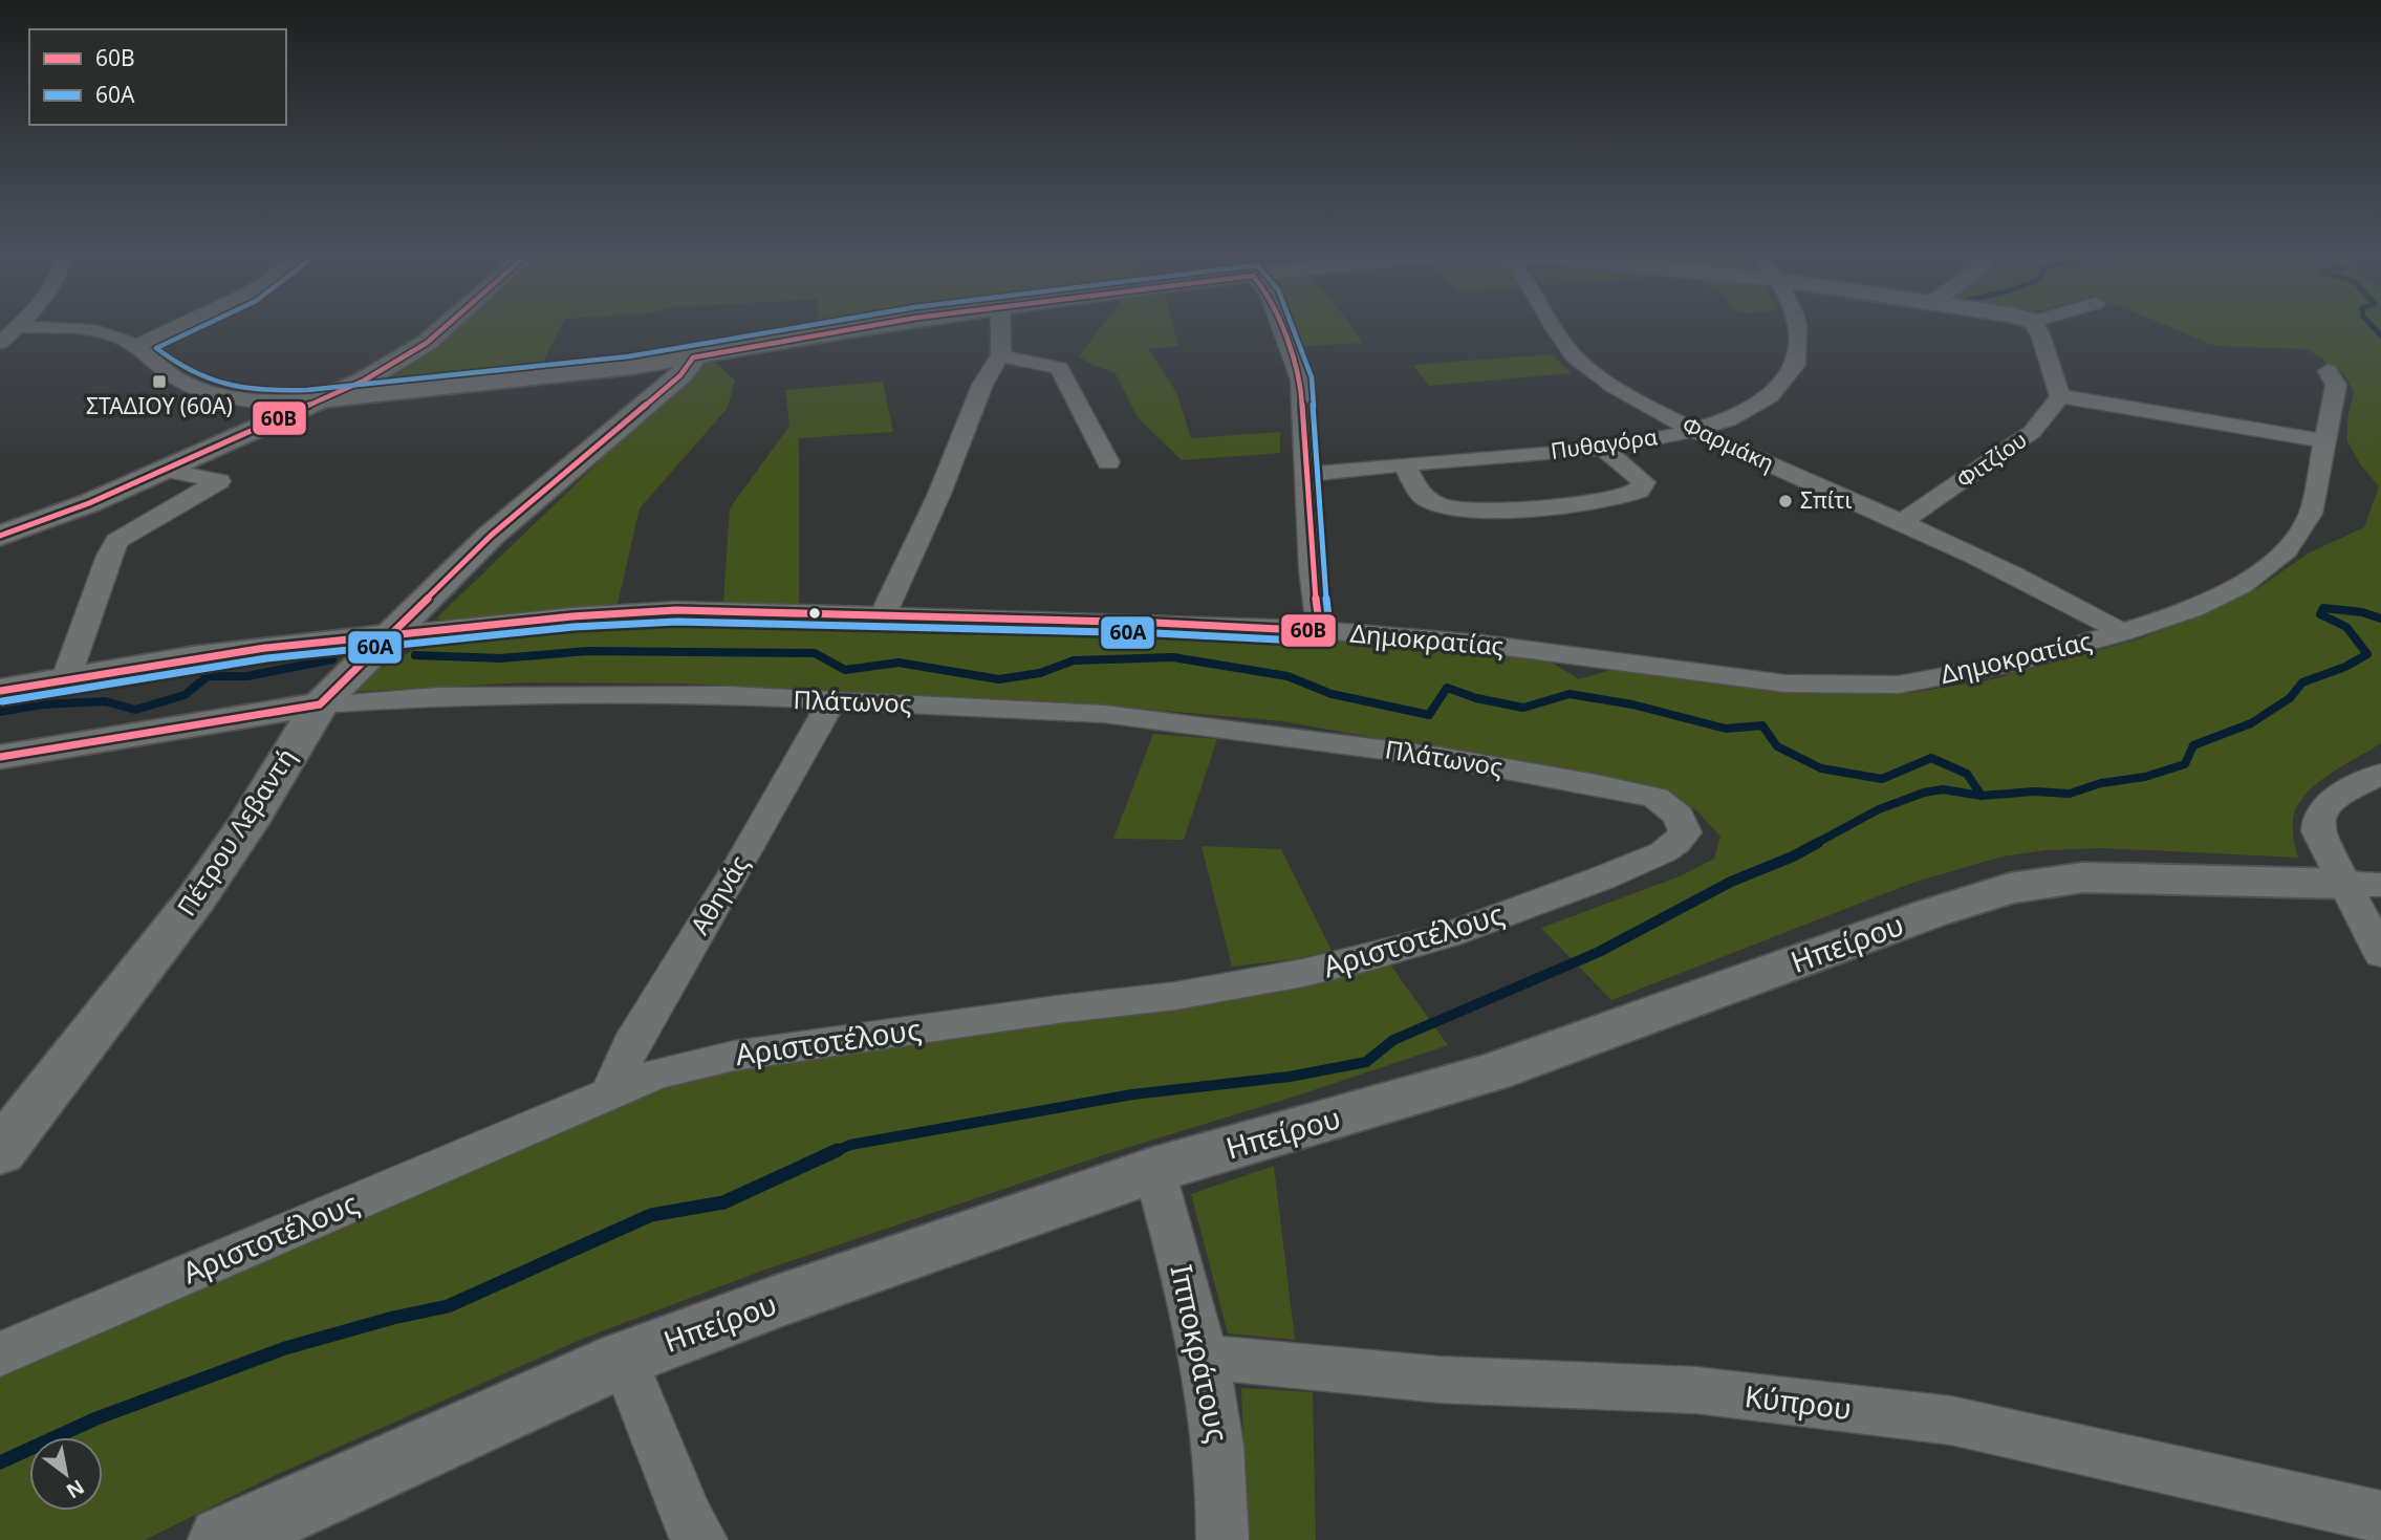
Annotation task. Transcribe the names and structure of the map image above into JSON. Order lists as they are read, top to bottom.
{
  "streets": {
    "street": [
      "Πυθαγόρα",
      "Φαρμάκη",
      "Φιτζίου",
      "Δημοκρατίας",
      "Πλάτωνος",
      "Πέτρου Λεβαντή",
      "Αθηνάς",
      "Αριστοτέλους",
      "Ηπείρου",
      "Ιπποκράτους",
      "Κύπρου"
    ]
  },
  "crossings": [
    ["Πυθαγόρα", "Φαρμάκη"],
    ["Φαρμάκη", "Φιτζίου"],
    ["Φαρμάκη", "Δημοκρατίας"],
    ["Δημοκρατίας", "Πέτρου Λεβαντή"],
    ["Πλάτωνος", "Πέτρου Λεβαντή"],
    ["Πλάτωνος", "Αθηνάς"],
    ["Πλάτωνος", "Αριστοτέλους"],
    ["Αθηνάς", "Αριστοτέλους"],
    ["Ηπείρου", "Ιπποκράτους"],
    ["Ιπποκράτους", "Κύπρου"]
  ],
  "places": {
    "transit": ["ΣΤΑΔΙΟΥ (60A)"],
    "other": ["Σπίτι"]
  },
  "lines": ["transit line 60Β", "transit line 60Α"],
  "legend": ["60Β", "60Α"],
  "north": "bottom right"
}
